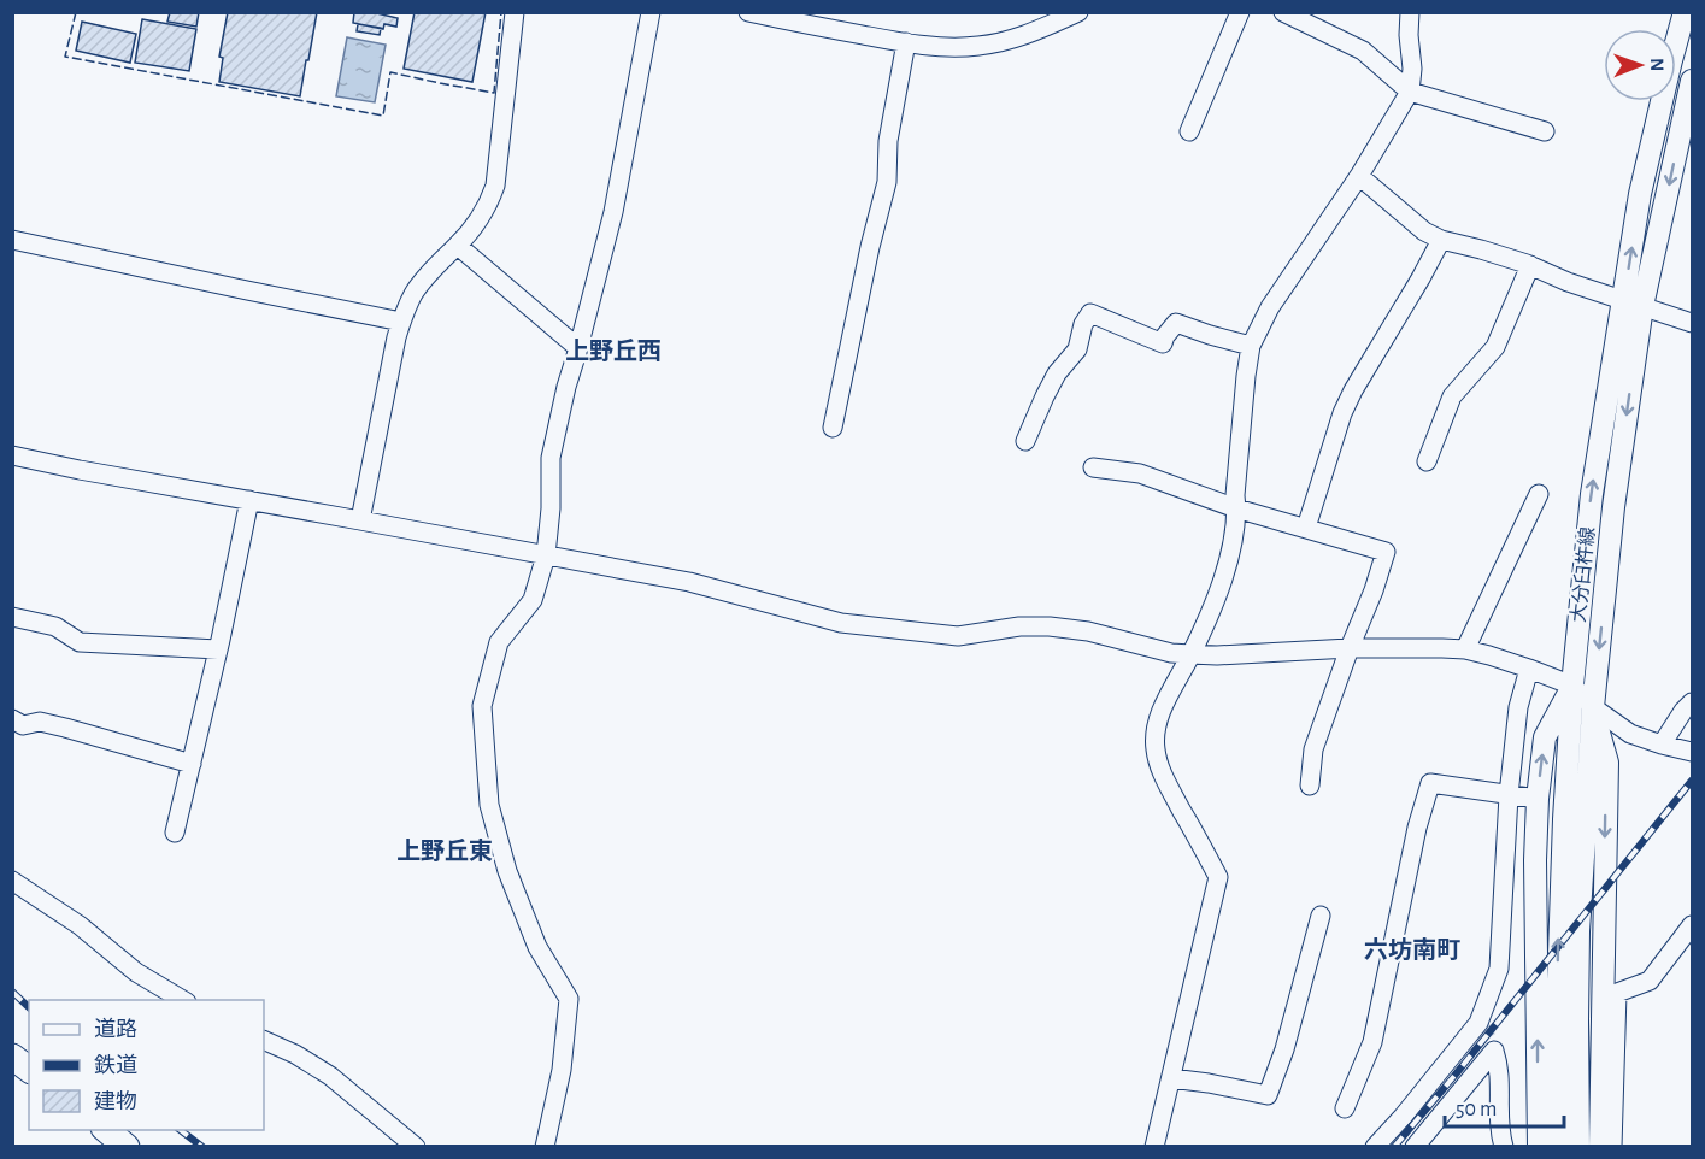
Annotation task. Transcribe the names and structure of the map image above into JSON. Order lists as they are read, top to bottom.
{
  "streets": {
    "main road": ["大分臼杵線"]
  },
  "districts": ["上野丘西", "上野丘東", "六坊南町"],
  "legend": ["道路", "鉄道", "建物"],
  "scale_bar": "50 m",
  "north": "right"
}
